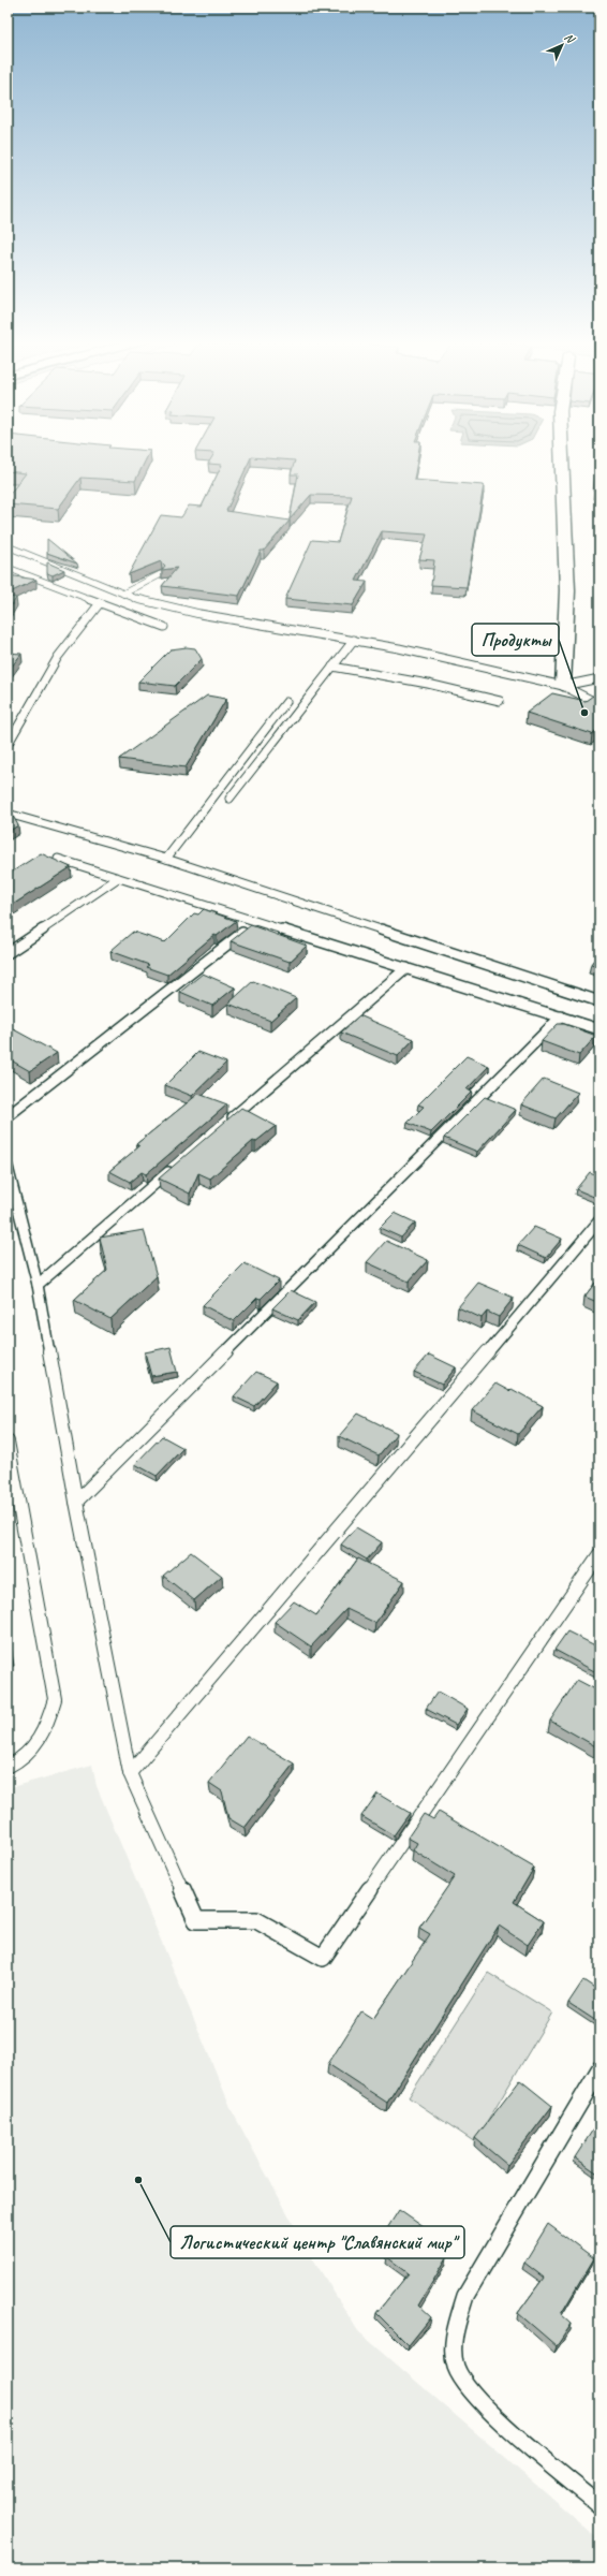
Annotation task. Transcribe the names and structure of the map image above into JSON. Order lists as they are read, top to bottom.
{
  "places": ["Продукты", "Логистический центр \"Славянский мир\""],
  "north": "top right"
}
